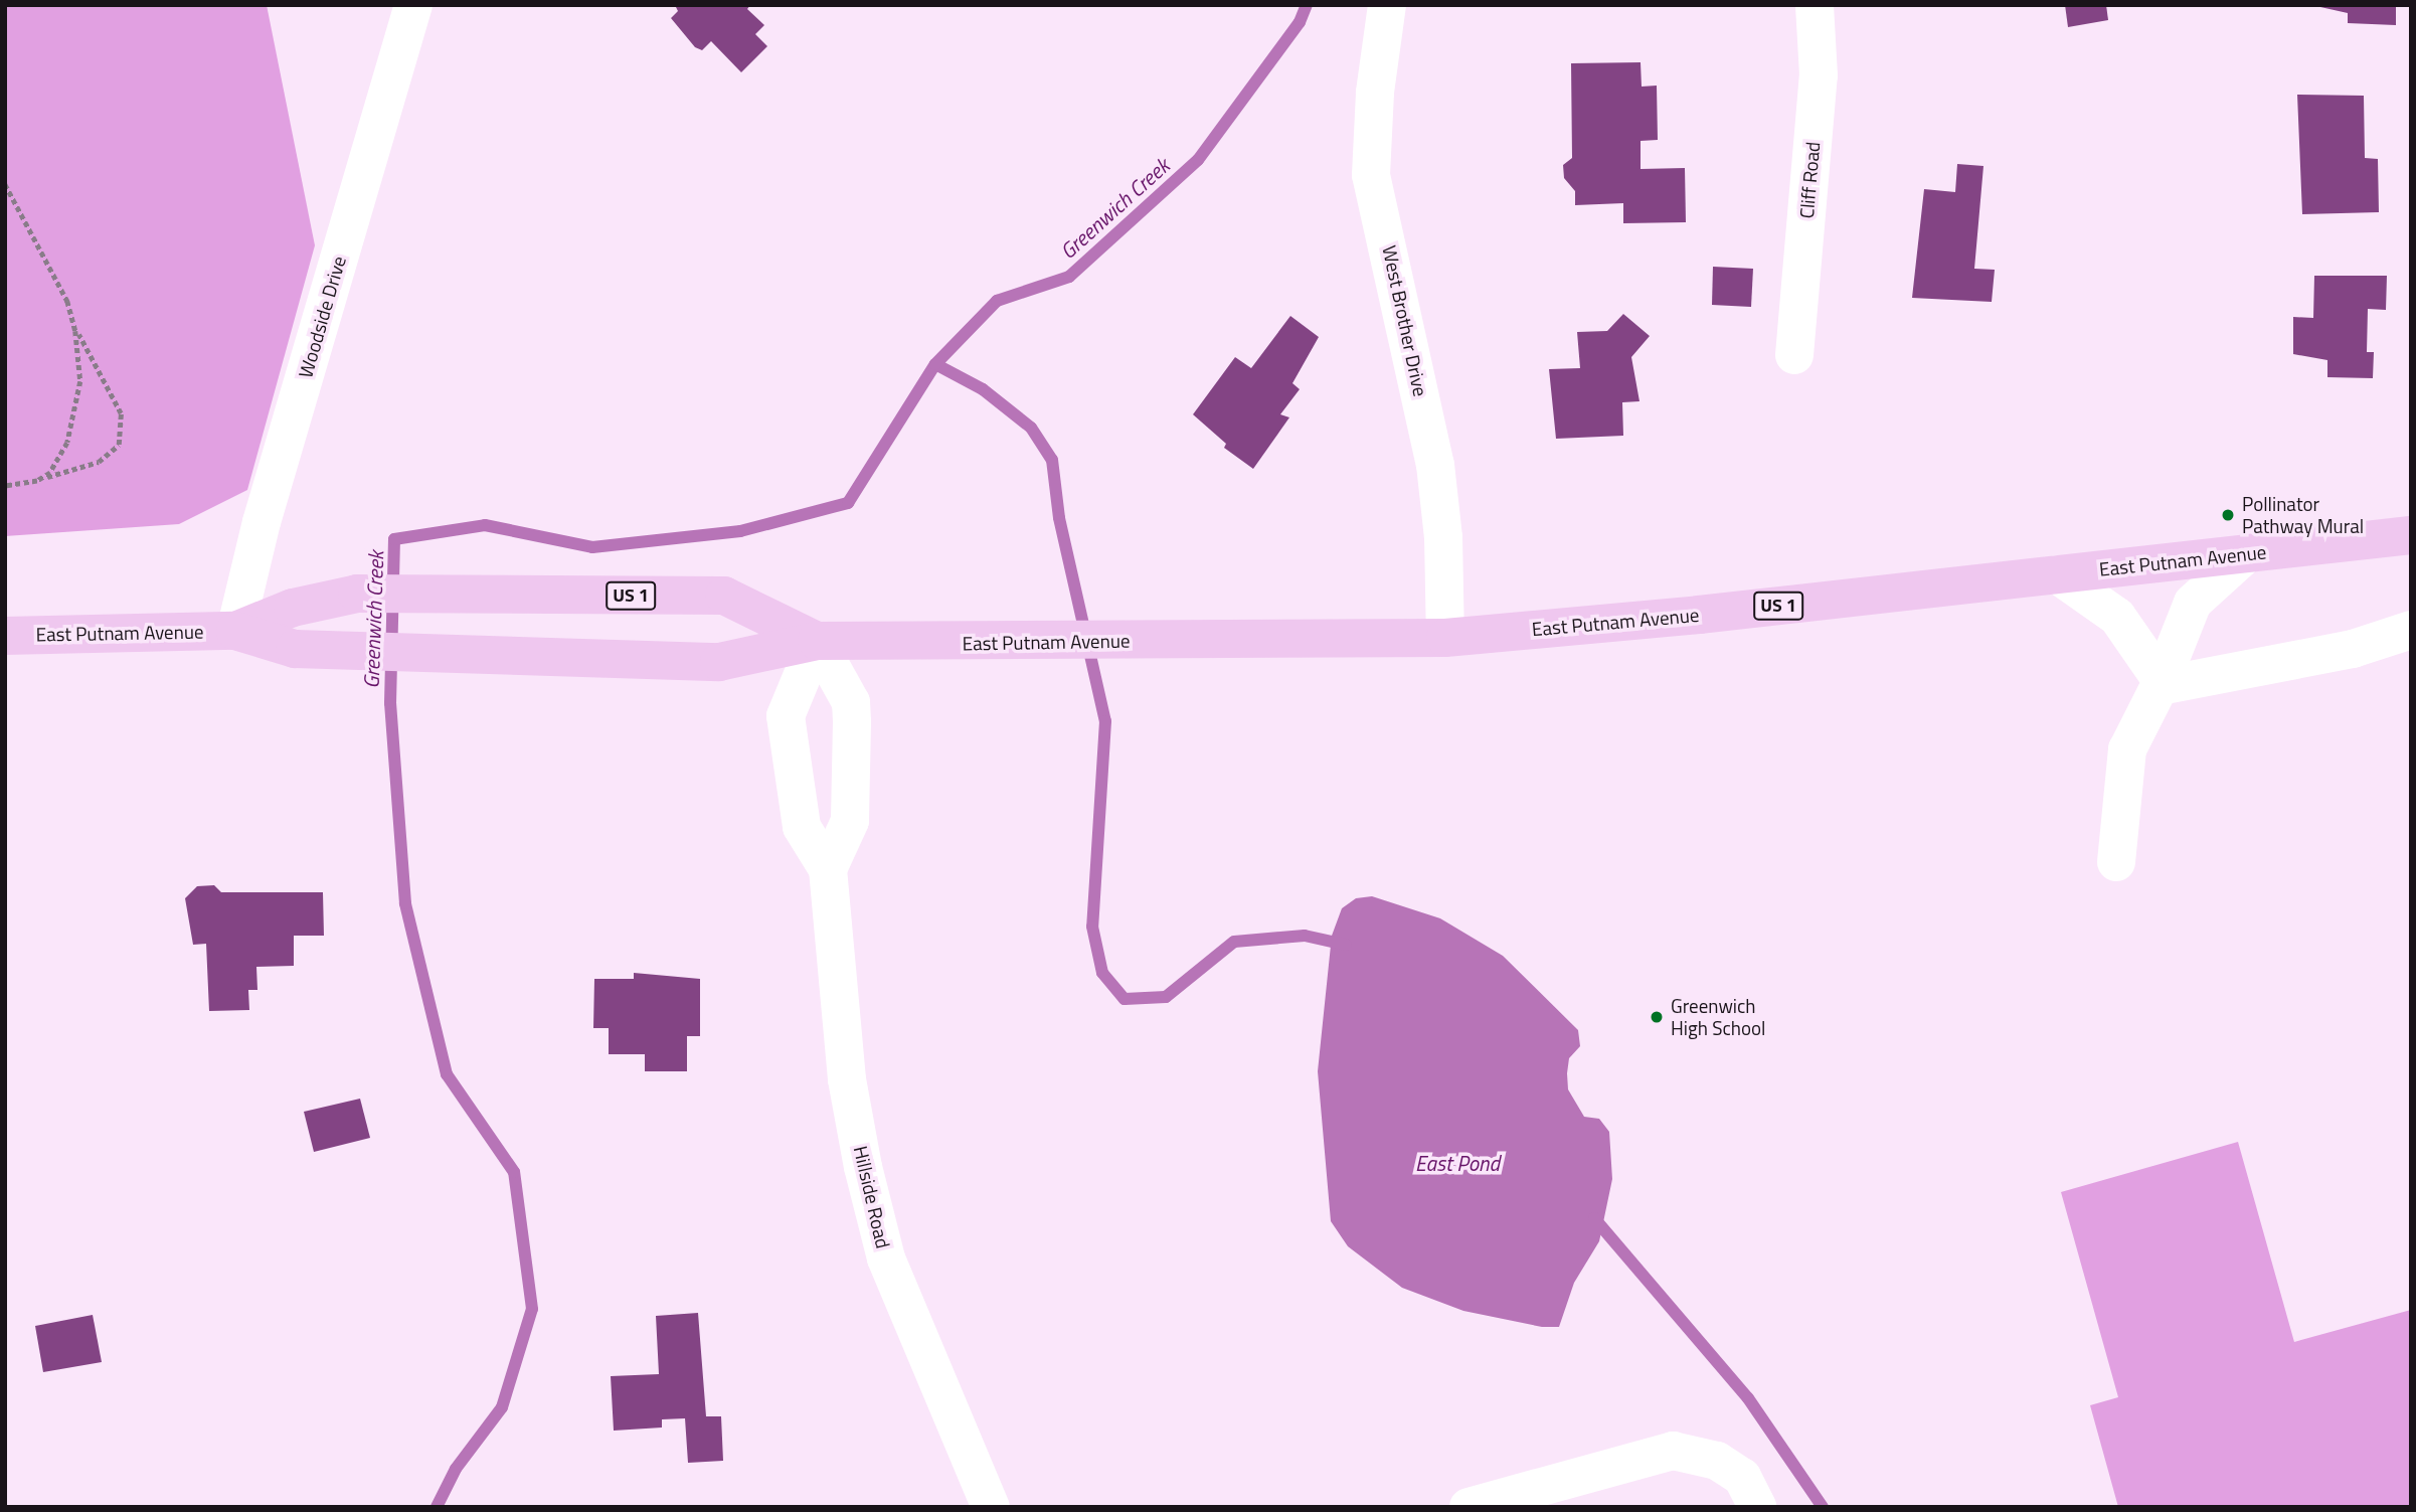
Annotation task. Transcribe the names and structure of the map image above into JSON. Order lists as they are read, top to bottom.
{
  "streets": {
    "main road": ["East Putnam Avenue", "US 1"],
    "street": [
      "Cliff Road",
      "Woodside Drive",
      "West Brother Drive",
      "Hillside Road"
    ]
  },
  "crossings": [
    ["Woodside Drive", "East Putnam Avenue"],
    ["West Brother Drive", "East Putnam Avenue"],
    ["East Putnam Avenue", "Hillside Road"]
  ],
  "water": ["Greenwich Creek", "East Pond"],
  "places": ["Pollinator Pathway Mural", "Greenwich High School"]
}
